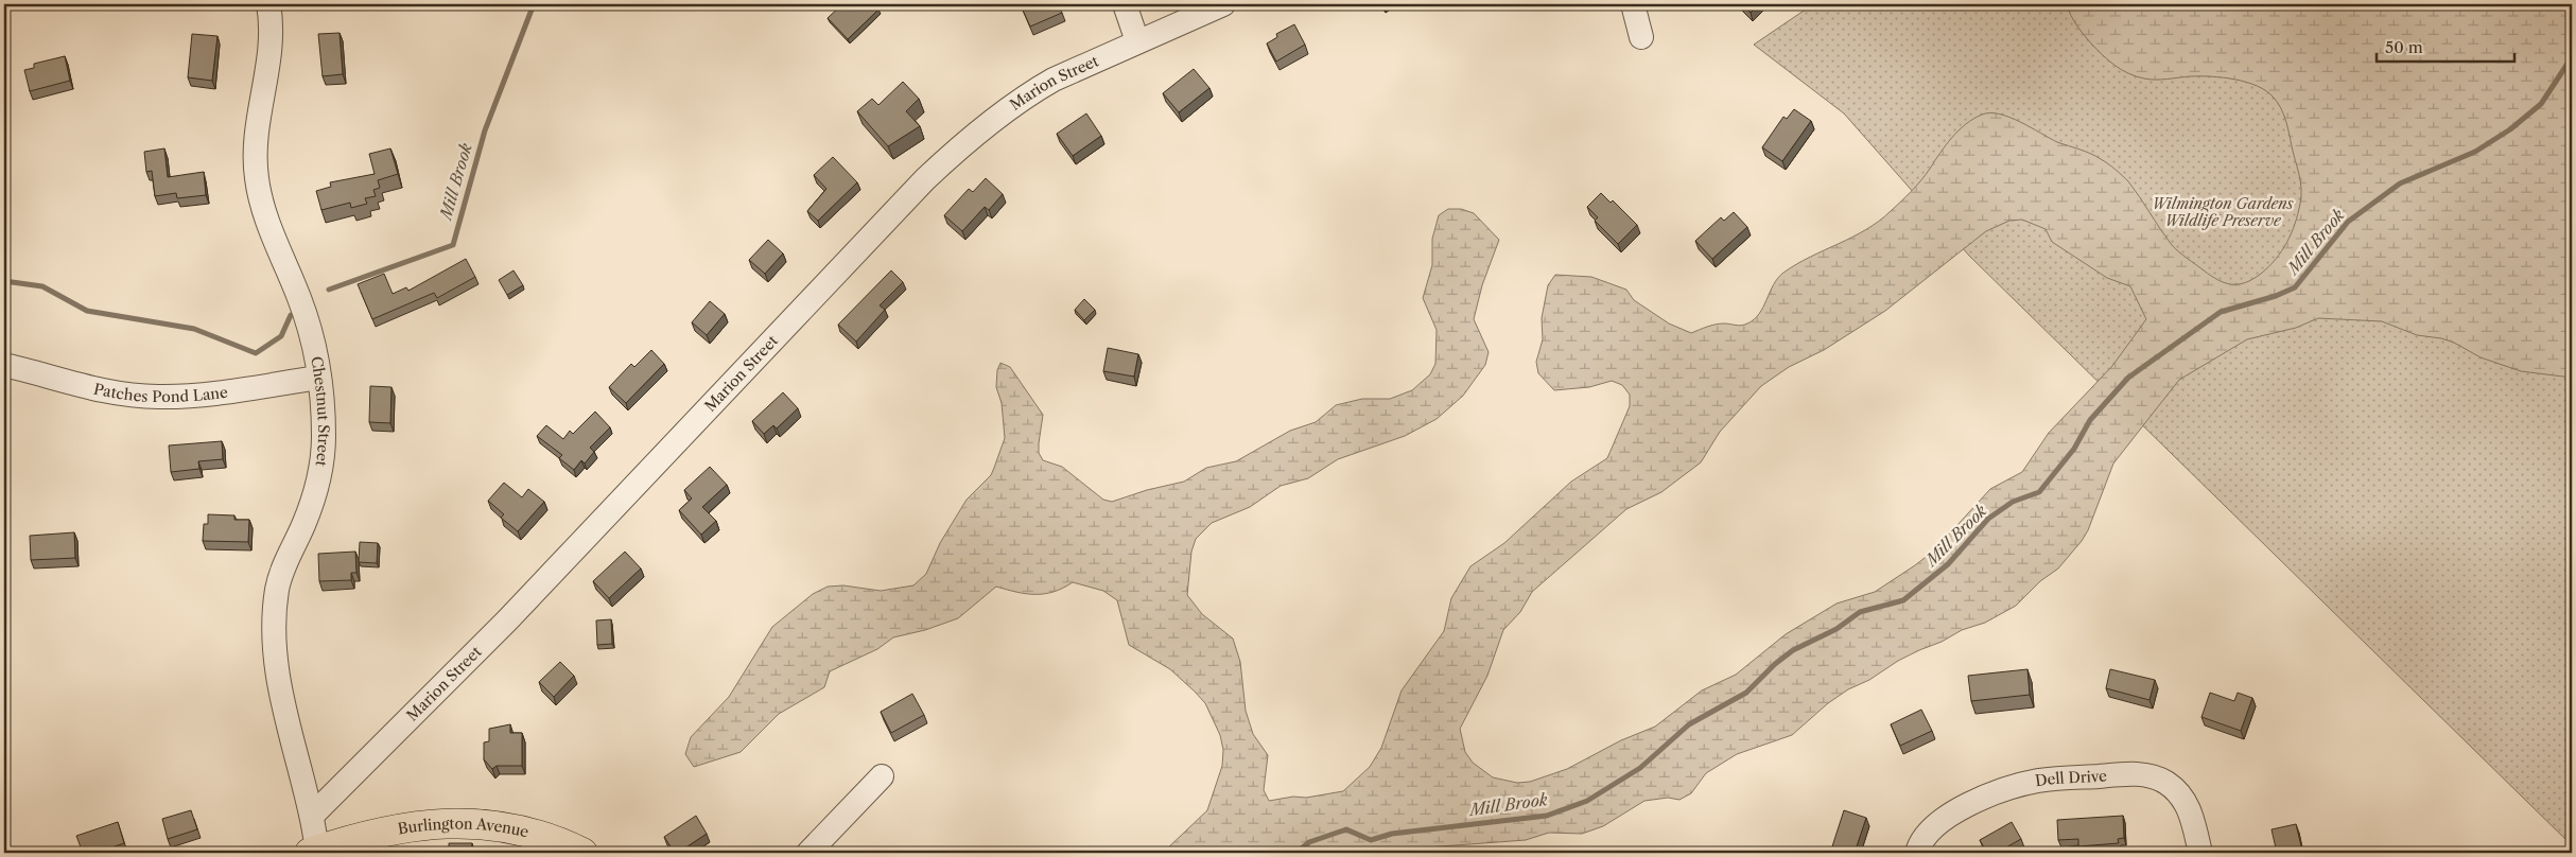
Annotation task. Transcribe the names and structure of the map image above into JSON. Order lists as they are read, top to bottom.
{
  "streets": {
    "main road": ["Burlington Avenue"],
    "street": [
      "Marion Street",
      "Patches Pond Lane",
      "Chestnut Street",
      "Dell Drive"
    ]
  },
  "crossings": [
    ["Marion Street", "Chestnut Street"],
    ["Patches Pond Lane", "Chestnut Street"],
    ["Chestnut Street", "Burlington Avenue"]
  ],
  "water": ["Mill Brook"],
  "parks": ["Wilmington Gardens Wildlife Preserve"],
  "scale_bar": "50 m"
}
